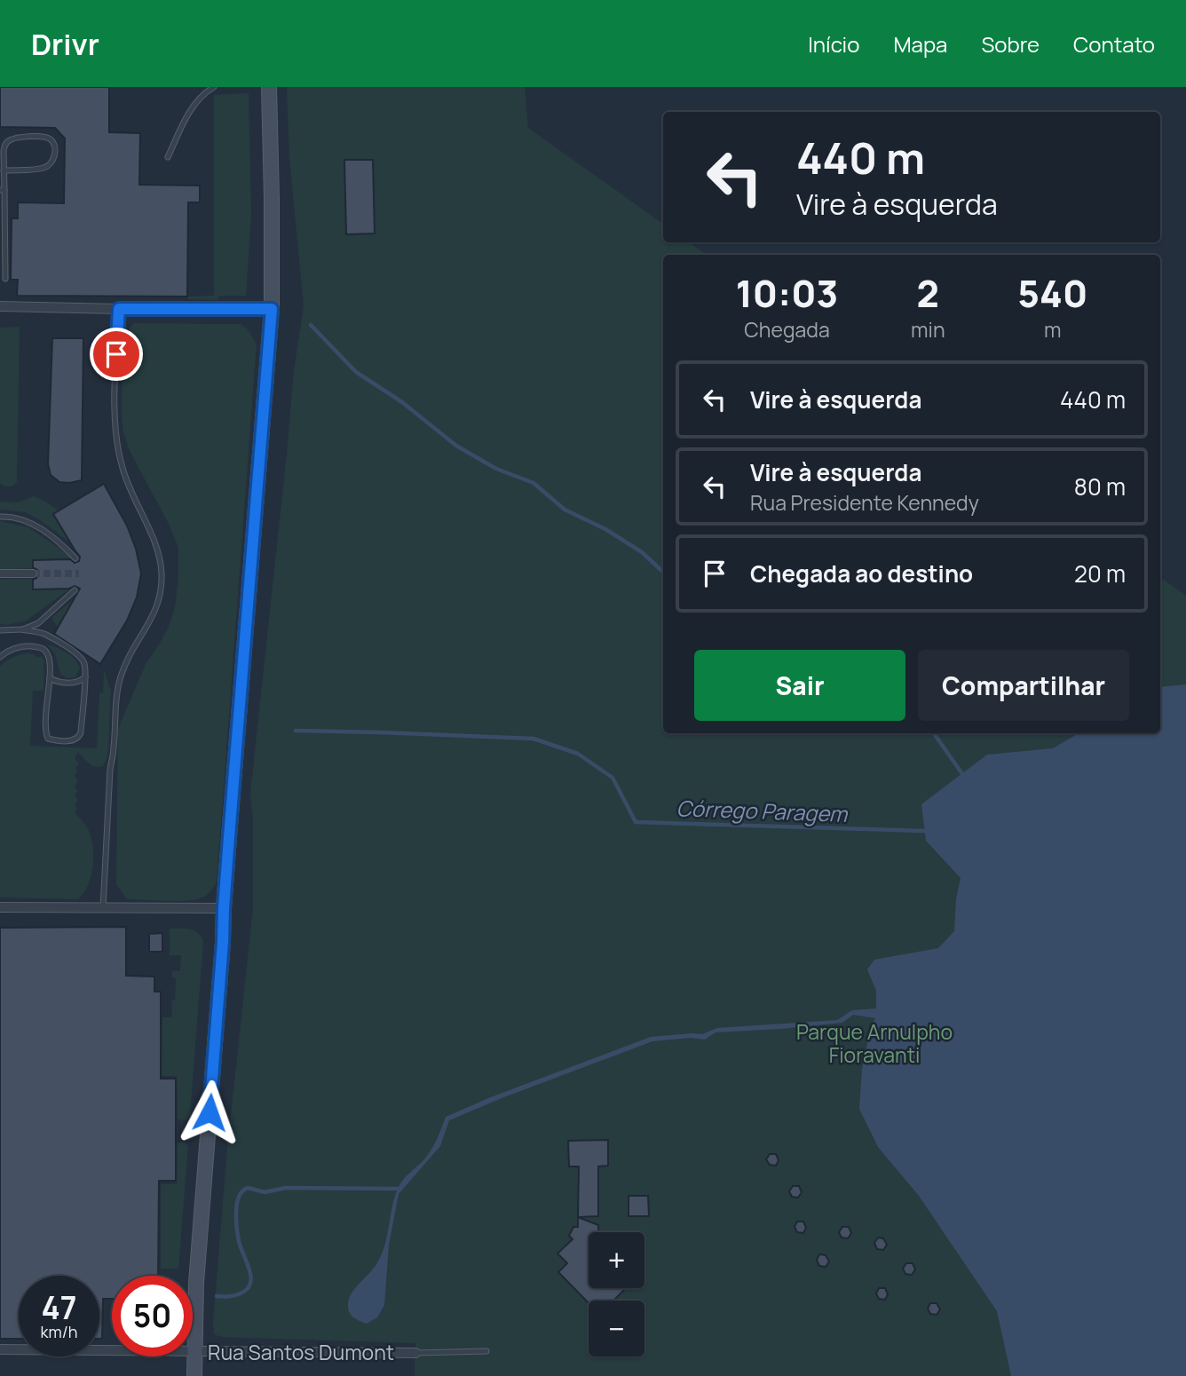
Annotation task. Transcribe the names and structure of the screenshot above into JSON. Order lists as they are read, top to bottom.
{
  "streets": {
    "street": ["Rua Santos Dumont"]
  },
  "water": ["Córrego Paragem"],
  "parks": ["Parque Arnulpho Fioravanti"],
  "page": {
    "header": "Drivr",
    "nav": [
      "Início",
      "Mapa",
      "Sobre",
      "Contato"
    ],
    "turn": ["440 m", "Vire à esquerda"],
    "eta": [
      "10:03",
      "Chegada",
      "2",
      "min",
      "540",
      "m"
    ],
    "list": [
      {
        "name": "Vire à esquerda",
        "value": "440 m"
      },
      {
        "name": "Vire à esquerda",
        "note": "Rua Presidente Kennedy",
        "value": "80 m"
      },
      {
        "name": "Chegada ao destino",
        "value": "20 m"
      }
    ],
    "buttons": ["Sair", "Compartilhar"],
    "map_buttons": ["+", "−"],
    "speed": "47 km/h",
    "limit": "50"
  }
}
